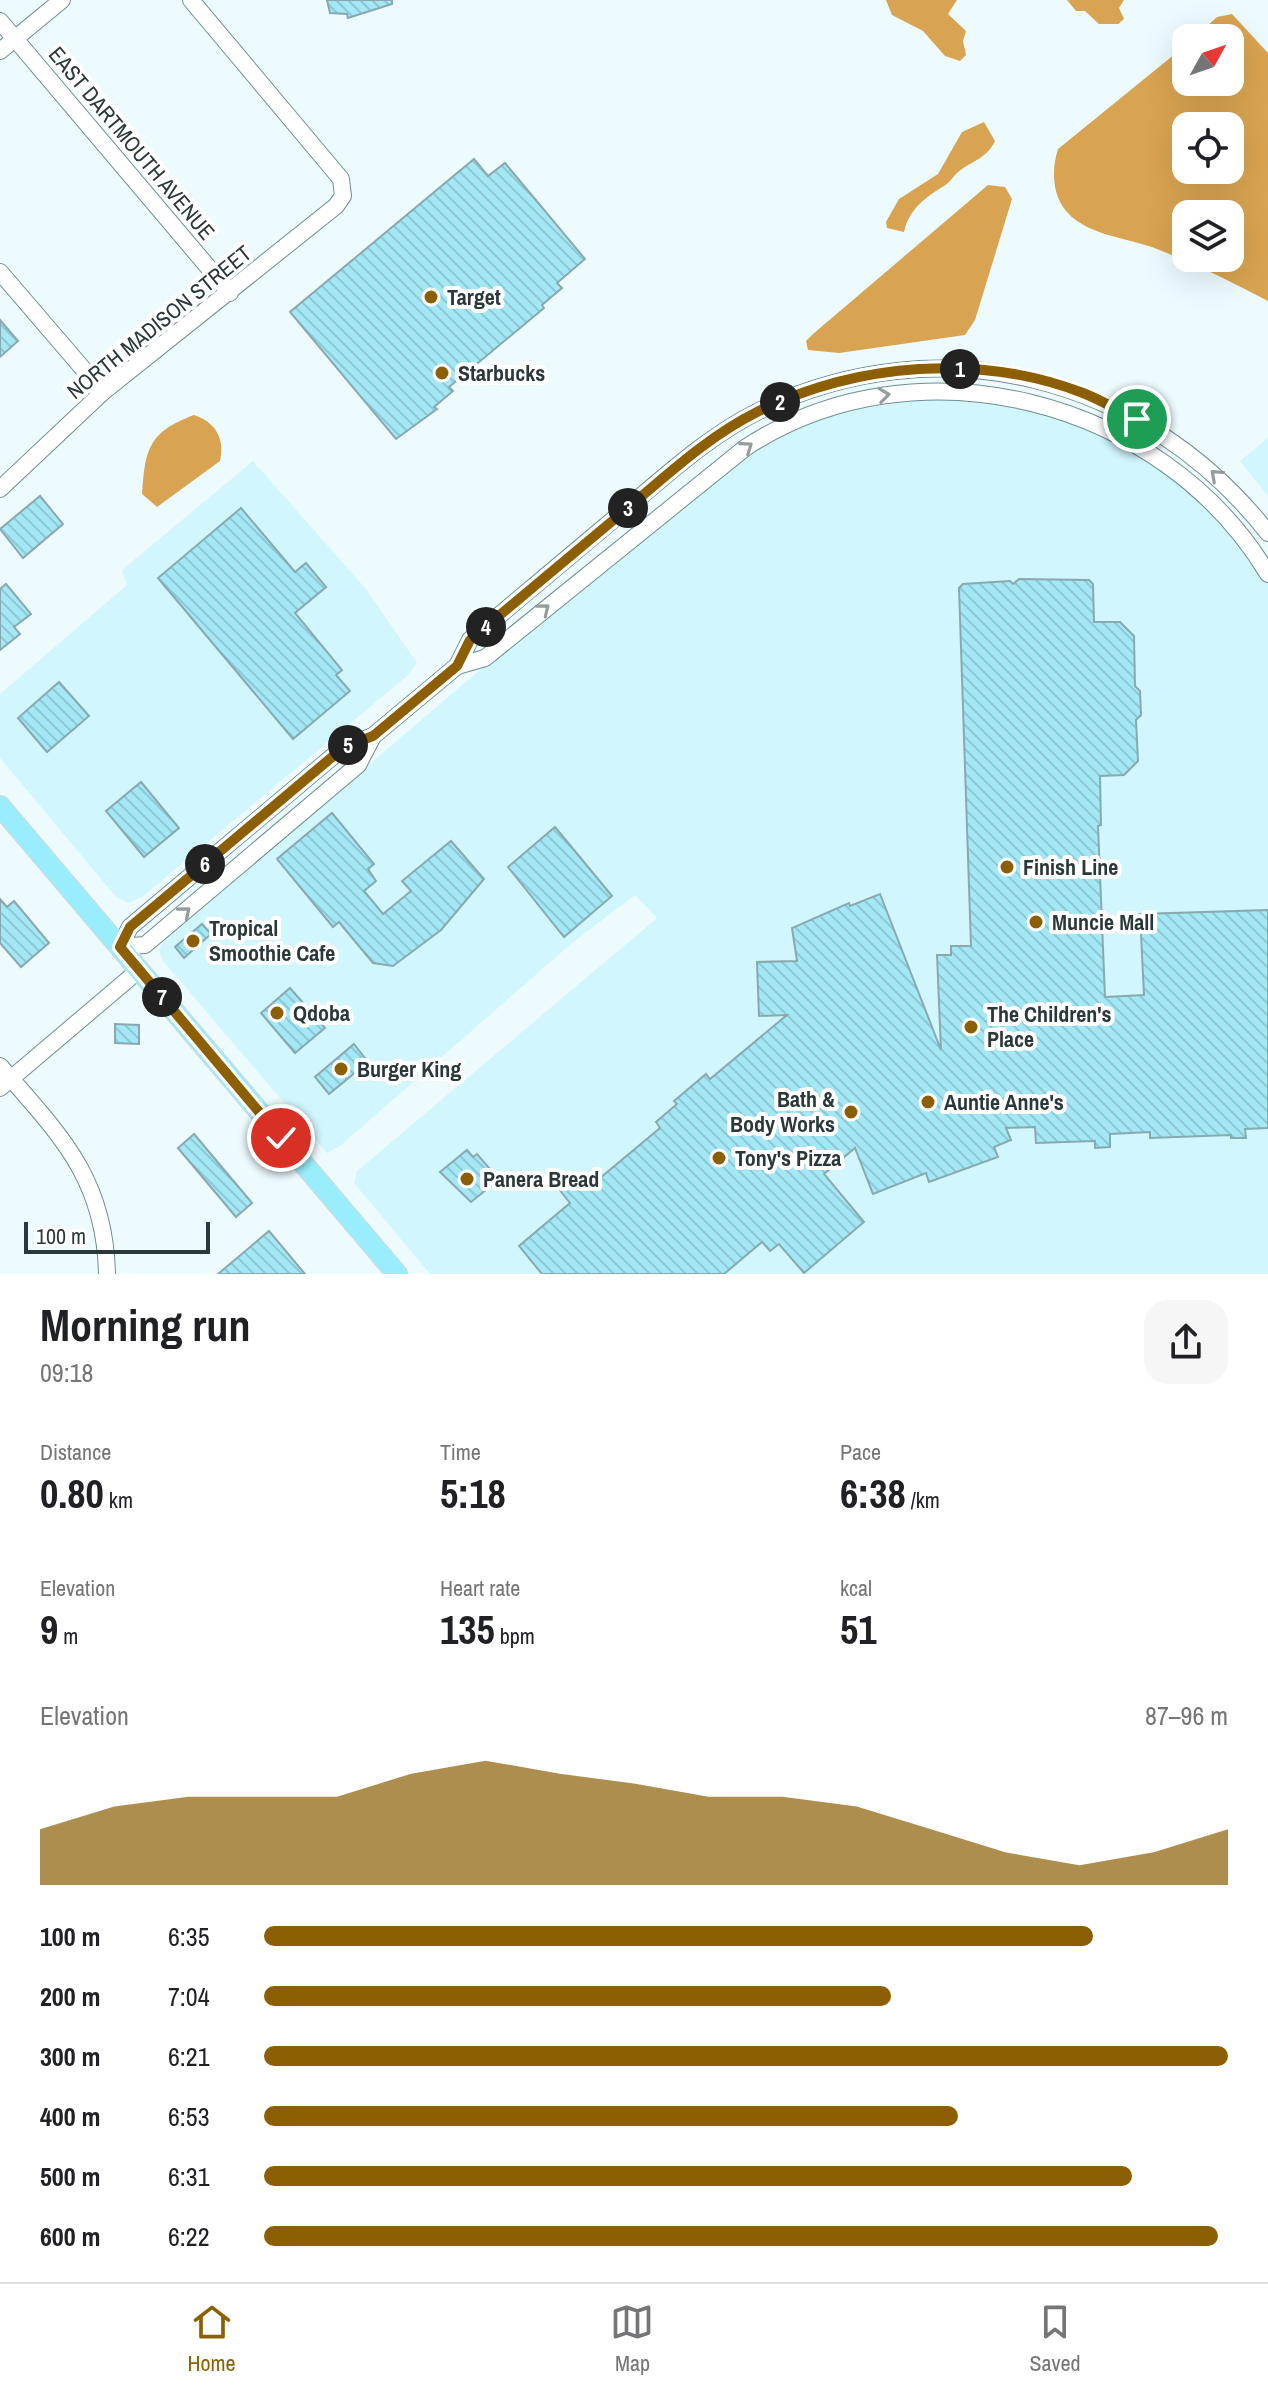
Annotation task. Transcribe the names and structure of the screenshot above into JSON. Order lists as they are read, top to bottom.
{
  "streets": {
    "street": ["EAST DARTMOUTH AVENUE", "NORTH MADISON STREET"]
  },
  "crossings": [
    ["EAST DARTMOUTH AVENUE", "NORTH MADISON STREET"]
  ],
  "places": [
    "Target",
    "Starbucks",
    "Finish Line",
    "Muncie Mall",
    "Tropical Smoothie Cafe",
    "Qdoba",
    "The Children's Place",
    "Burger King",
    "Auntie Anne's",
    "Bath & Body Works",
    "Tony's Pizza",
    "Panera Bread"
  ],
  "scale_bar": "100 m",
  "north": "top right",
  "page": {
    "pins": [
      "1",
      "2",
      "3",
      "4",
      "5",
      "6",
      "7"
    ],
    "scale": "100 m",
    "heading": ["Morning run", "09:18"],
    "stats": [
      ["Distance", "0.80 km"],
      ["Time", "5:18"],
      ["Pace", "6:38 /km"],
      ["Elevation", "9 m"],
      ["Heart rate", "135 bpm"],
      ["kcal", "51"]
    ],
    "chart": ["Elevation", "87–96 m"],
    "list": [
      {
        "name": "100 m",
        "note": "6:35"
      },
      {
        "name": "200 m",
        "note": "7:04"
      },
      {
        "name": "300 m",
        "note": "6:21"
      },
      {
        "name": "400 m",
        "note": "6:53"
      },
      {
        "name": "500 m",
        "note": "6:31"
      },
      {
        "name": "600 m",
        "note": "6:22"
      }
    ],
    "tabs": ["Home", "Map", "Saved"]
  }
}
